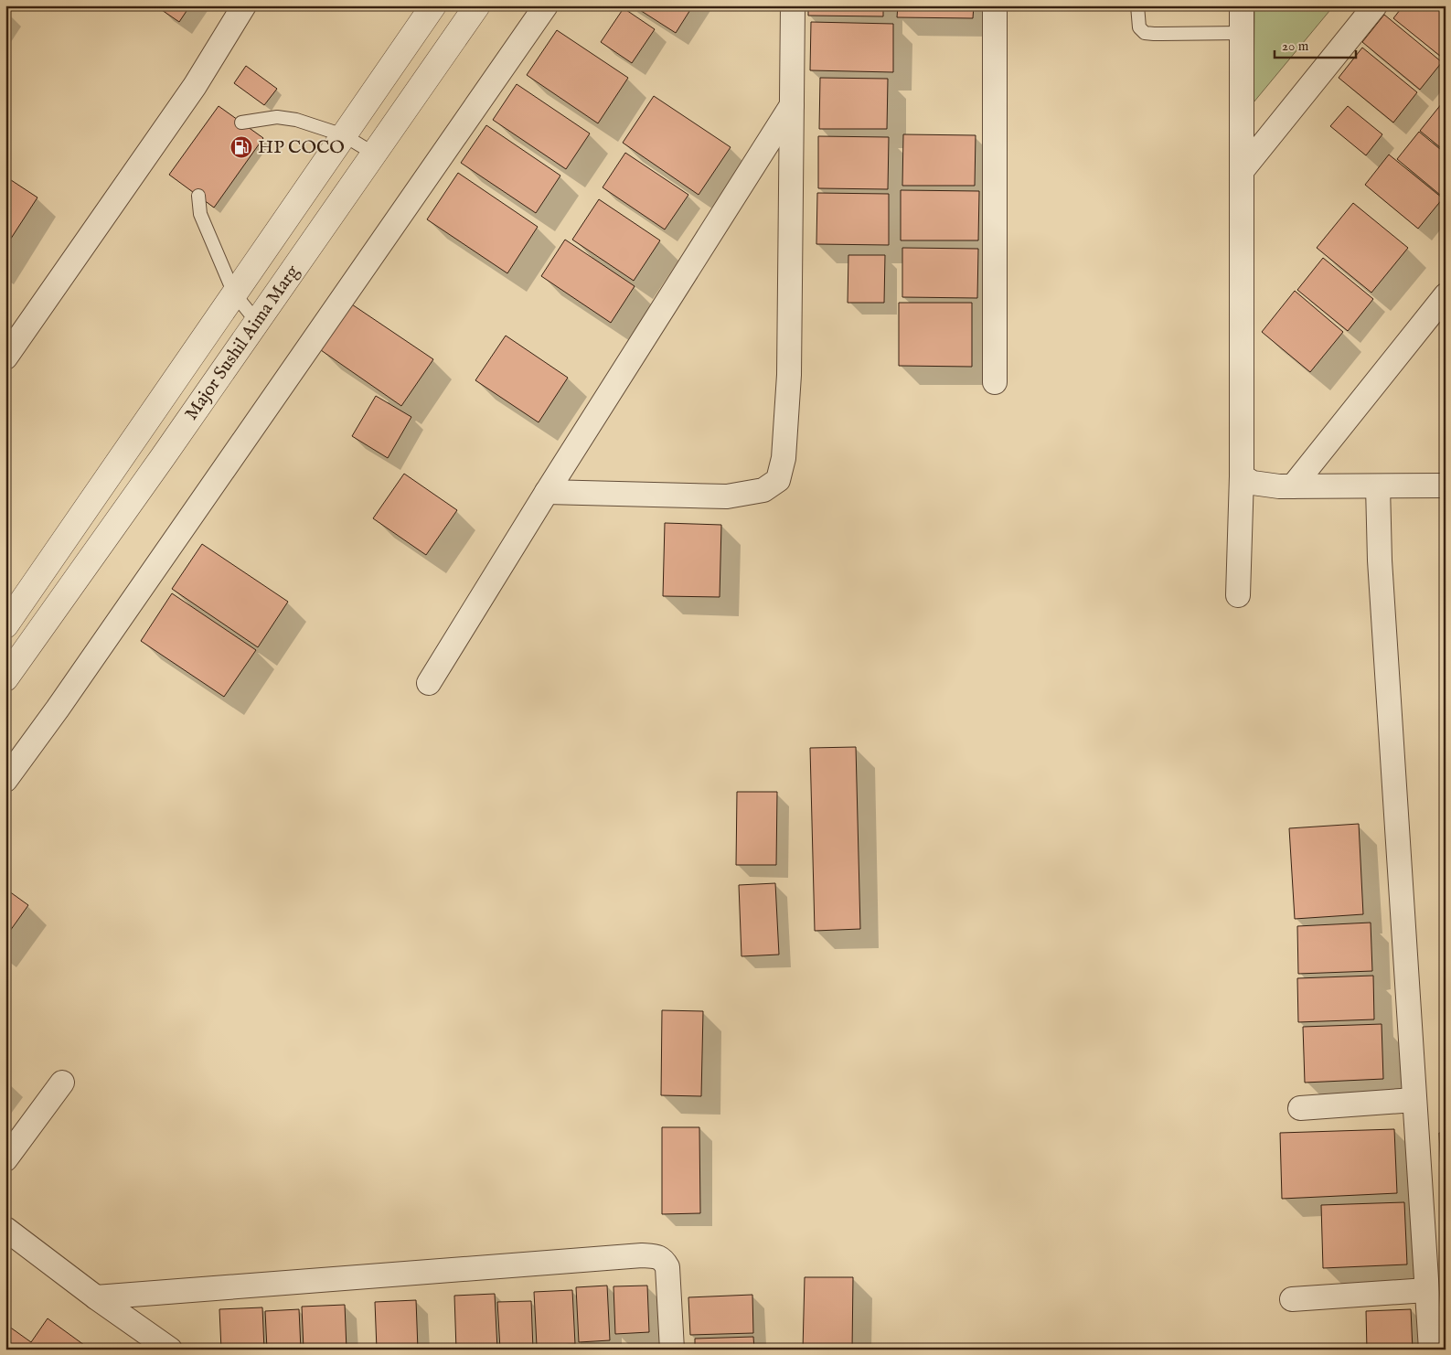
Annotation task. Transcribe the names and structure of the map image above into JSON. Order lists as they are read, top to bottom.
{
  "streets": {
    "street": ["Major Sushil Aima Marg"]
  },
  "places": {
    "fuel station": ["HP COCO"]
  },
  "scale_bar": "20 m"
}
